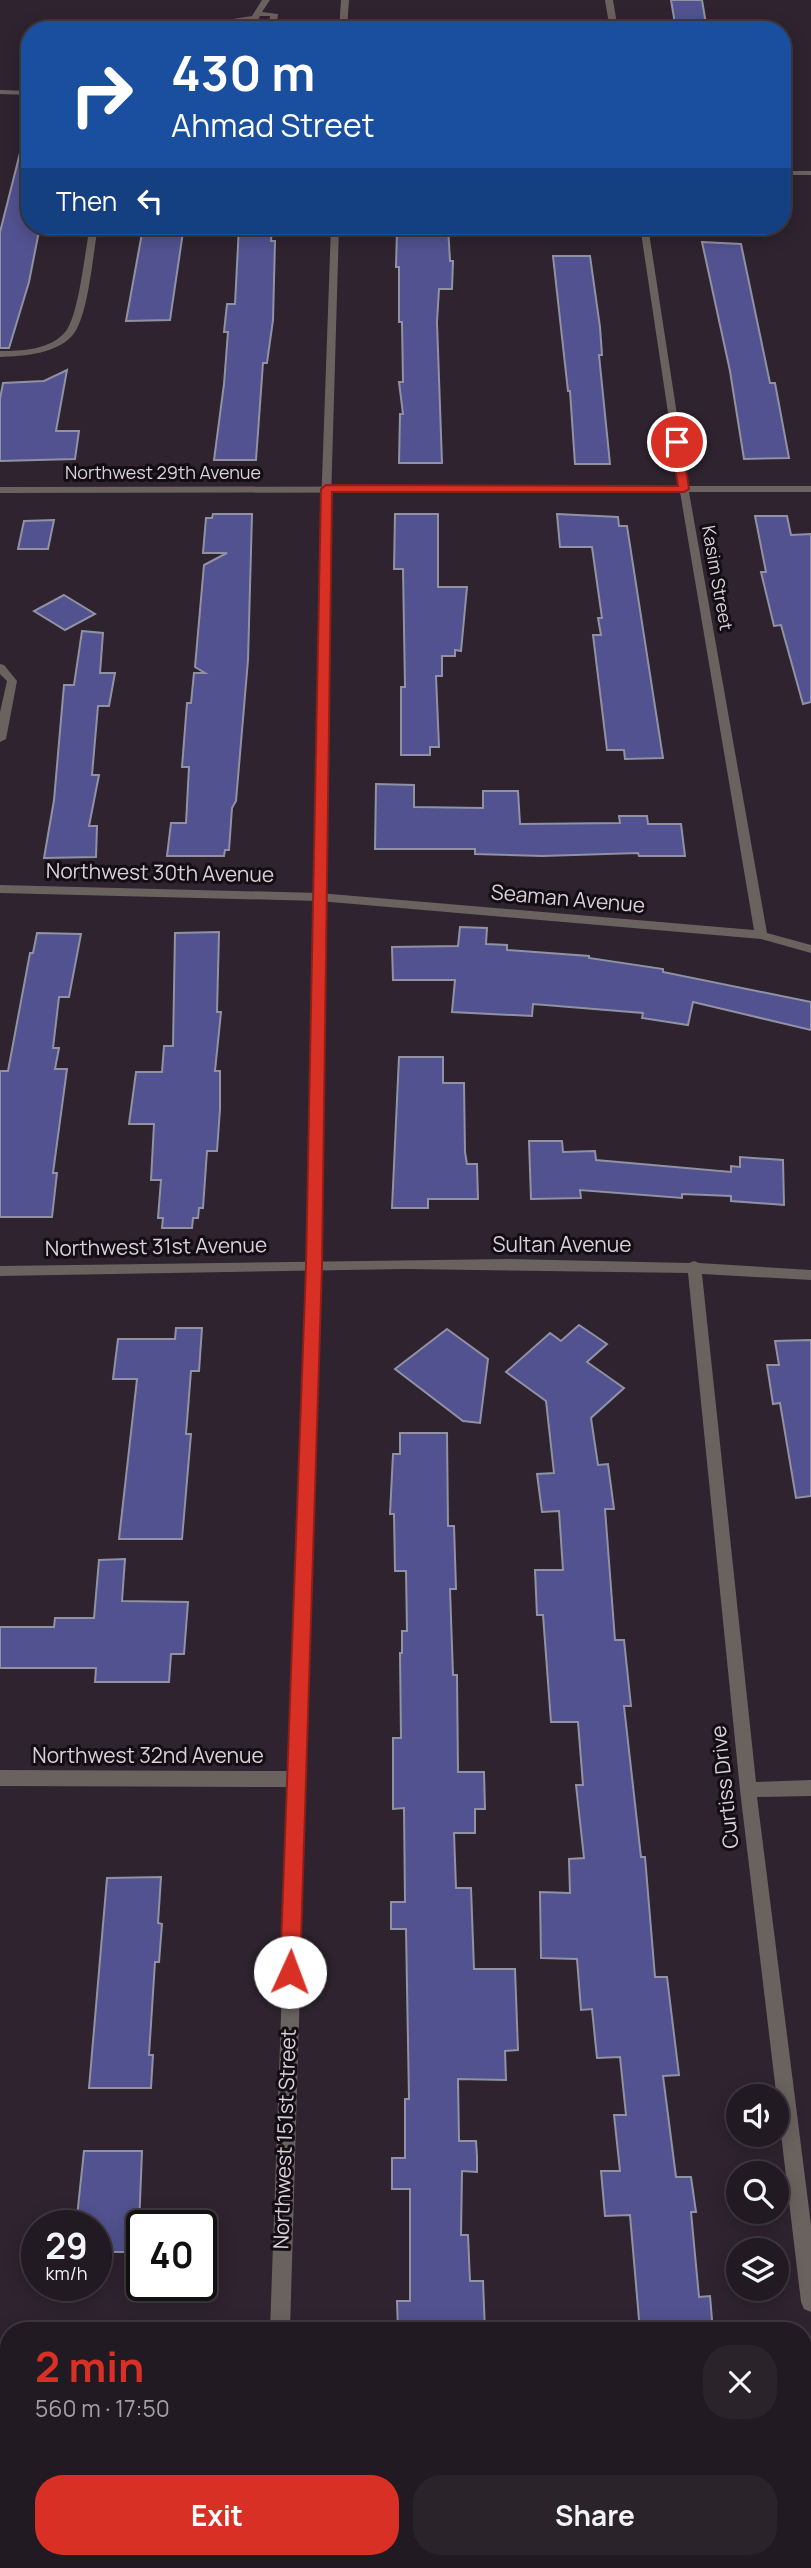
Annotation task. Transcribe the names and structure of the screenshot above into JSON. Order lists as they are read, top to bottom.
{
  "streets": {
    "street": [
      "Northwest 29th Avenue",
      "Kasim Street",
      "Northwest 30th Avenue",
      "Seaman Avenue",
      "Sultan Avenue",
      "Northwest 31st Avenue",
      "Northwest 32nd Avenue",
      "Curtiss Drive",
      "Northwest 151st Street"
    ]
  },
  "crossings": [
    ["Northwest 29th Avenue", "Kasim Street"],
    ["Northwest 29th Avenue", "Northwest 151st Street"],
    ["Kasim Street", "Seaman Avenue"],
    ["Northwest 30th Avenue", "Seaman Avenue"],
    ["Northwest 30th Avenue", "Northwest 151st Street"],
    ["Seaman Avenue", "Northwest 151st Street"],
    ["Sultan Avenue", "Northwest 31st Avenue"],
    ["Sultan Avenue", "Curtiss Drive"],
    ["Sultan Avenue", "Northwest 151st Street"],
    ["Northwest 31st Avenue", "Northwest 151st Street"],
    ["Northwest 32nd Avenue", "Northwest 151st Street"]
  ],
  "page": {
    "turn": ["430 m", "Ahmad Street"],
    "then": "Then",
    "speed": "29 km/h",
    "limit": "40",
    "heading": ["2 min", "560 m · 17:50"],
    "buttons": ["Exit", "Share"]
  }
}
